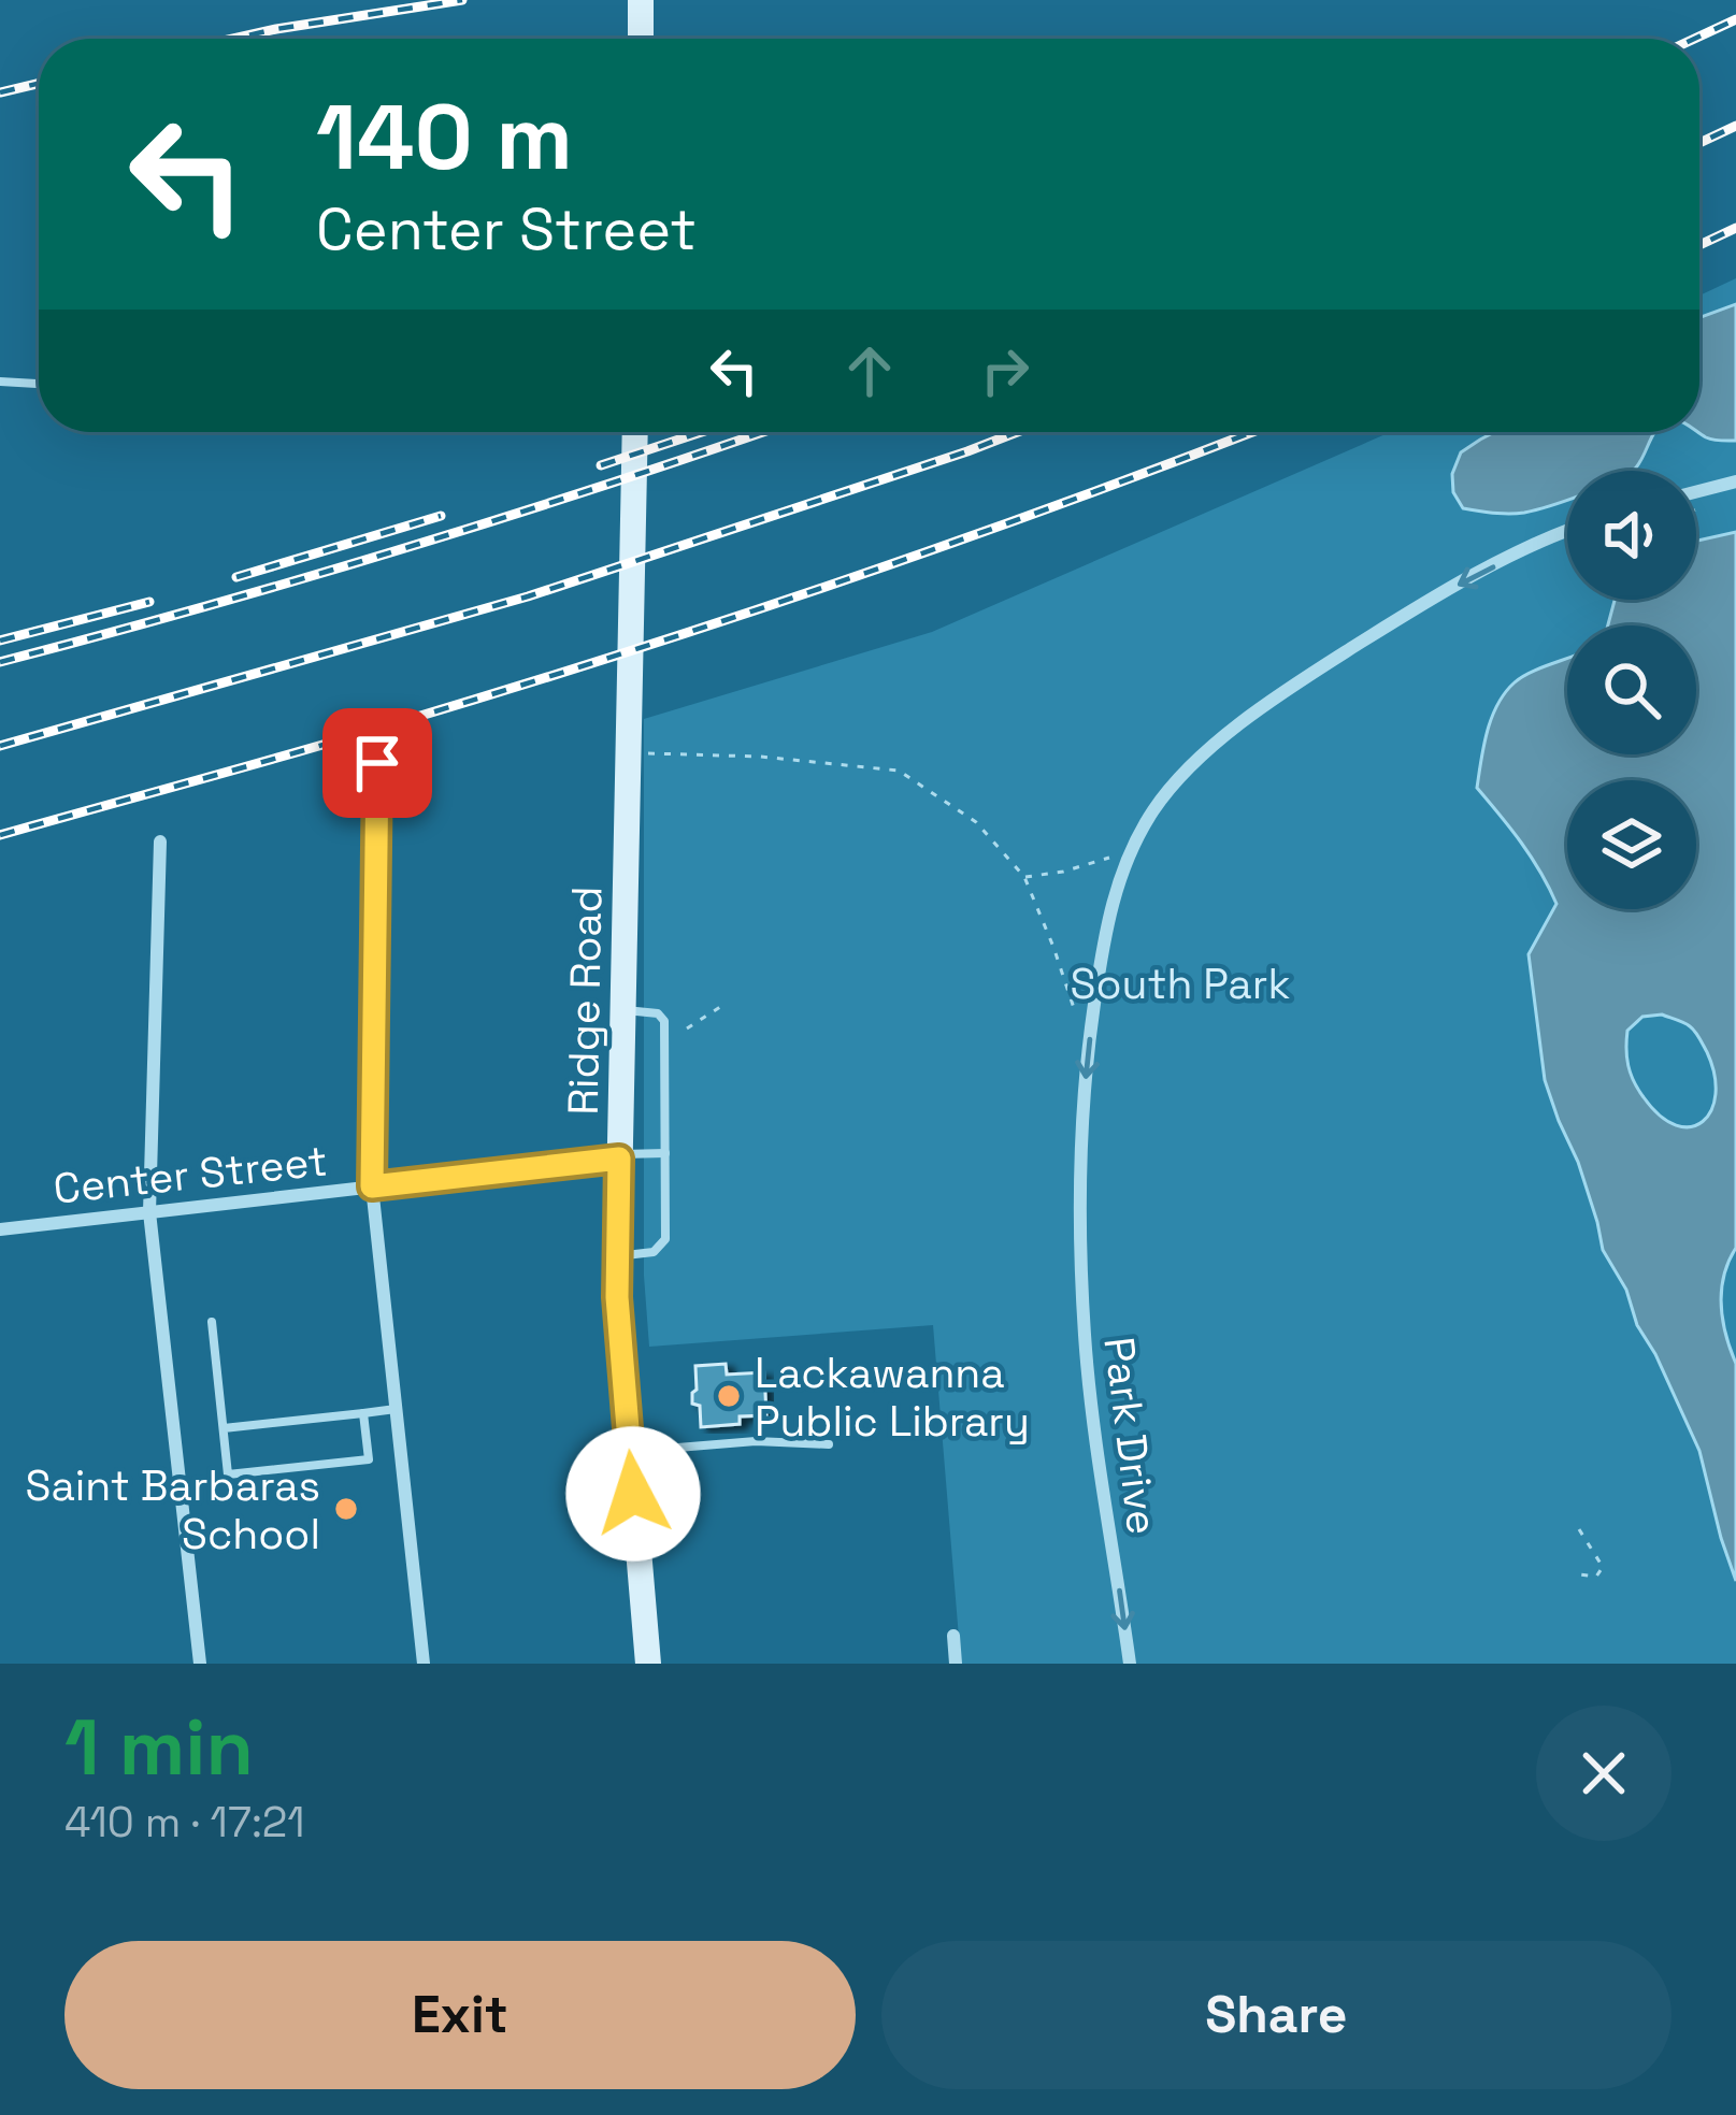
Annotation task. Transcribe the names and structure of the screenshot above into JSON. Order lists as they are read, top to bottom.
{
  "streets": {
    "main road": ["Ridge Road"],
    "street": ["Center Street", "Park Drive"]
  },
  "crossings": [
    ["Ridge Road", "Center Street"]
  ],
  "one_way": ["Park Drive"],
  "parks": ["South Park"],
  "places": ["Lackawanna Public Library", "Saint Barbaras School"],
  "page": {
    "turn": ["140 m", "Center Street"],
    "heading": ["1 min", "410 m · 17:21"],
    "buttons": ["Exit", "Share"]
  }
}
